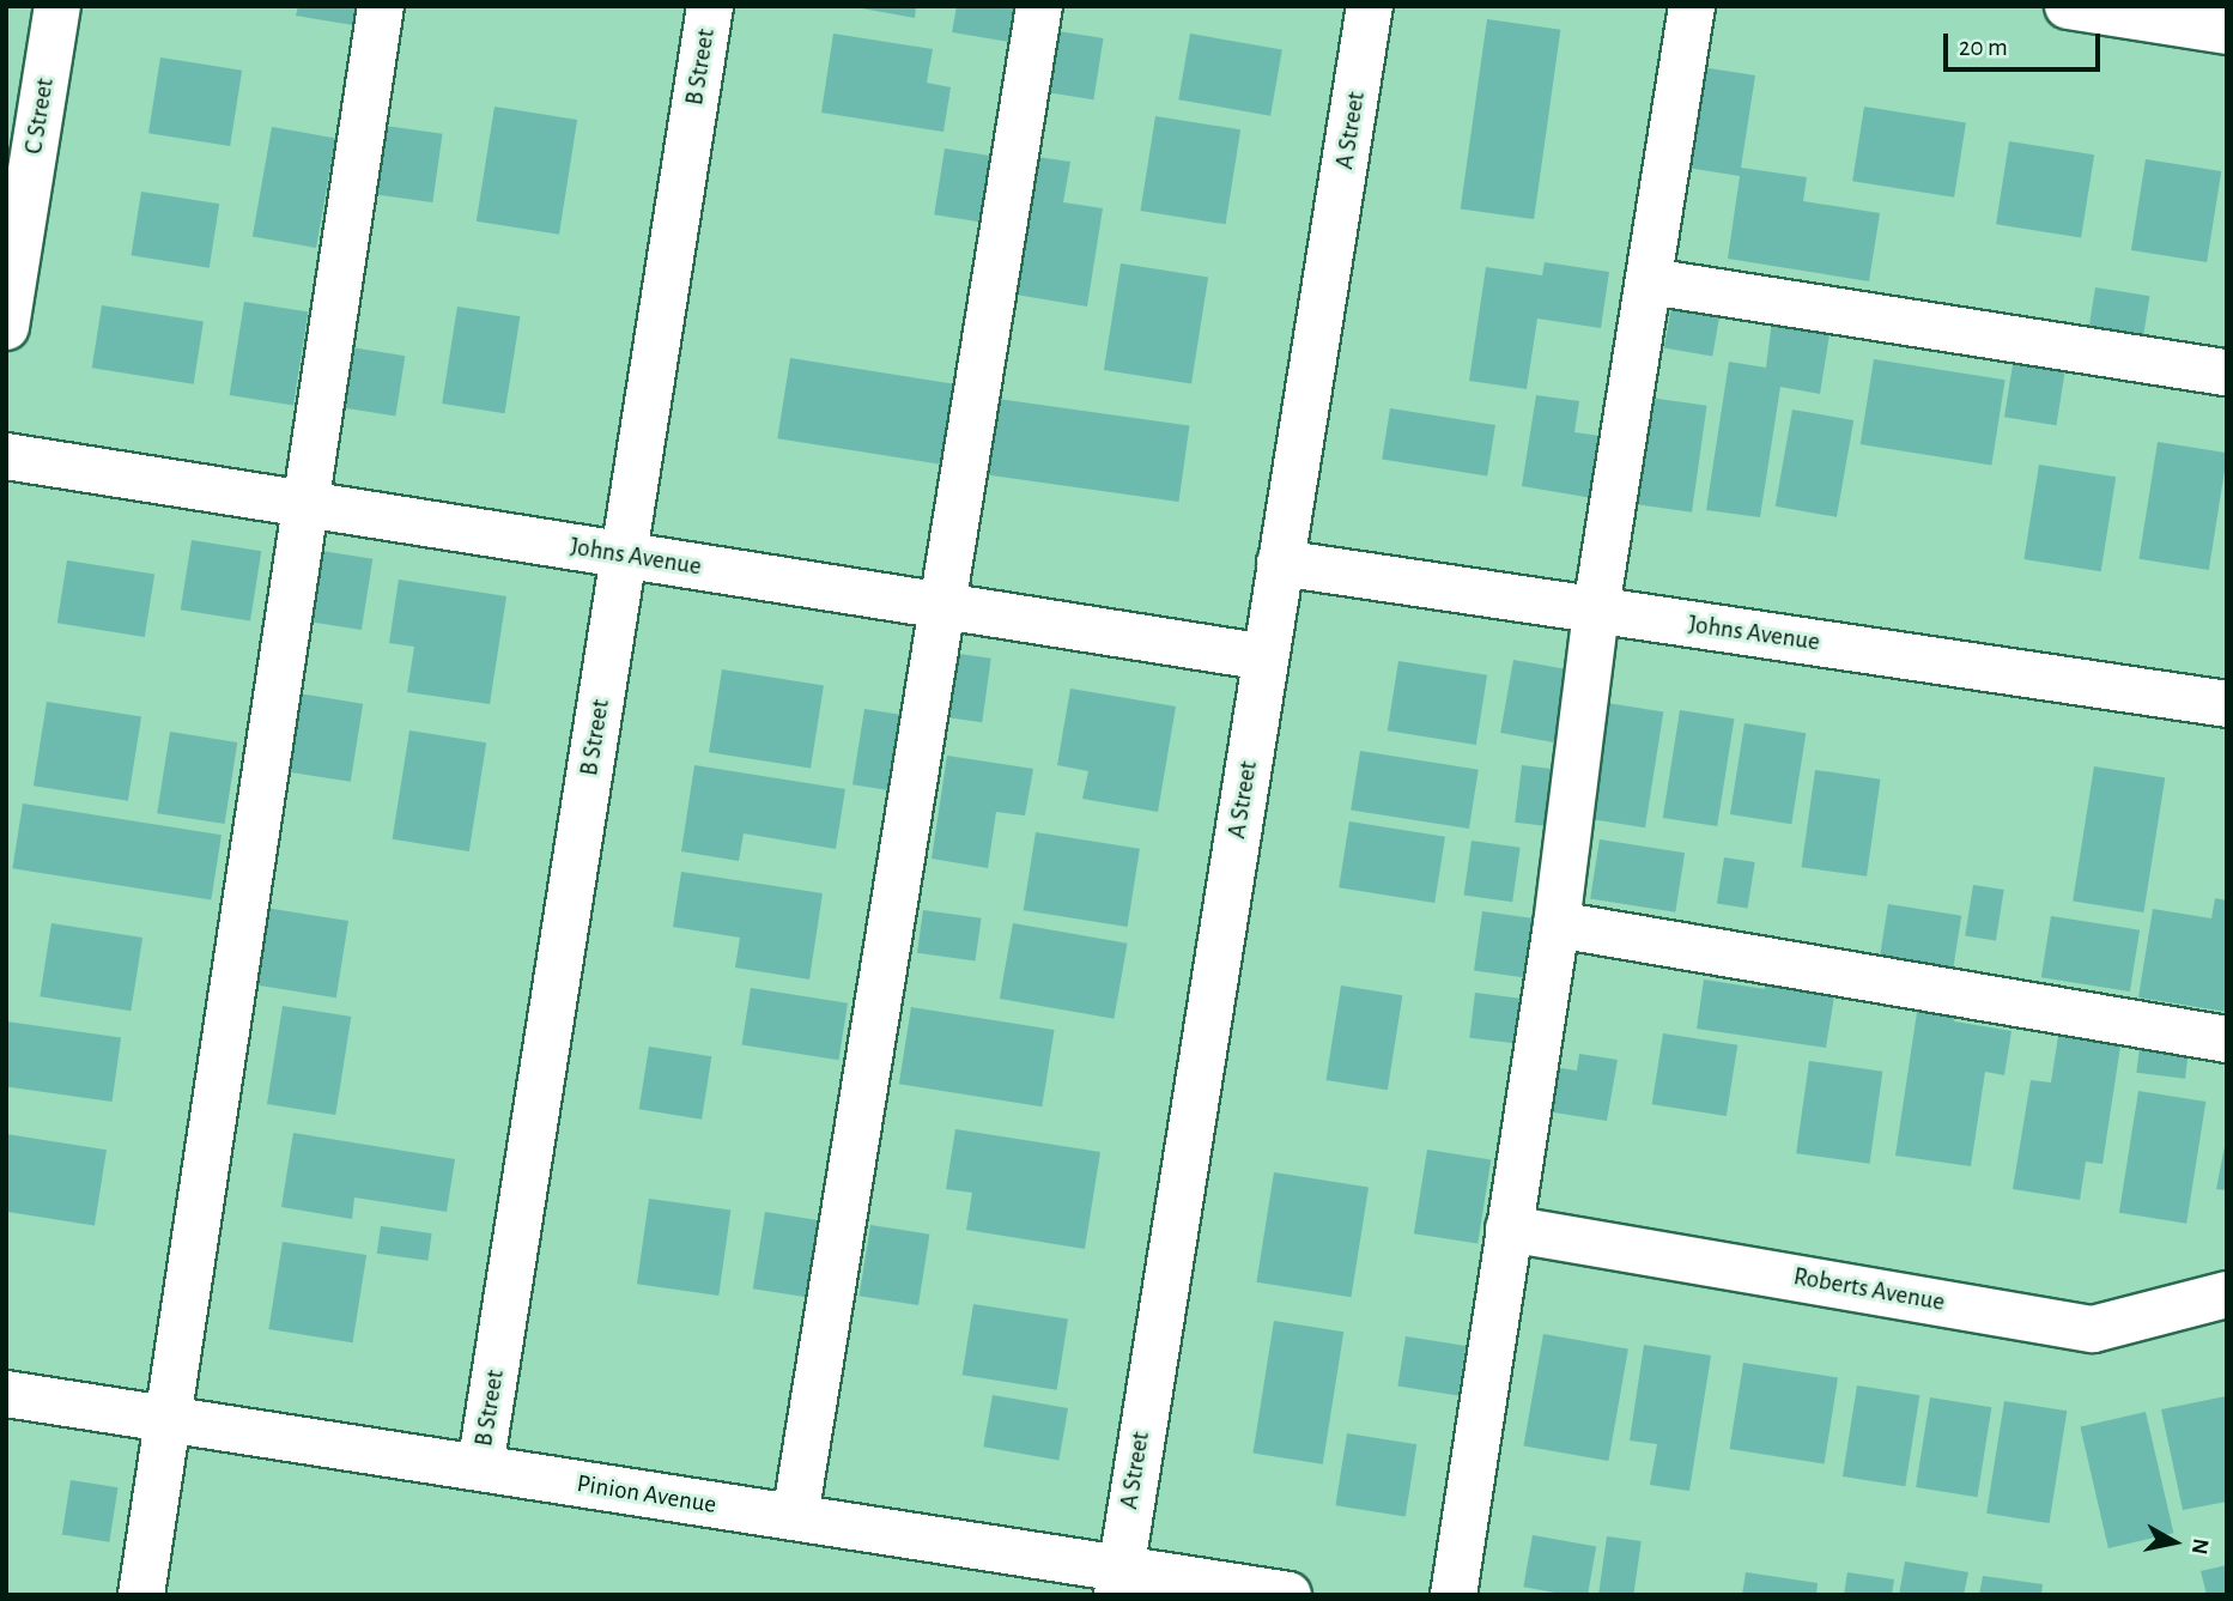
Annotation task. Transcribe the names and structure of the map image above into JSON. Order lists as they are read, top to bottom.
{
  "streets": {
    "street": [
      "B Street",
      "C Street",
      "A Street",
      "Johns Avenue",
      "Roberts Avenue",
      "Pinion Avenue"
    ]
  },
  "crossings": [
    ["B Street", "Johns Avenue"],
    ["B Street", "Pinion Avenue"],
    ["A Street", "Johns Avenue"],
    ["A Street", "Pinion Avenue"]
  ],
  "scale_bar": "20 m",
  "north": "right"
}
